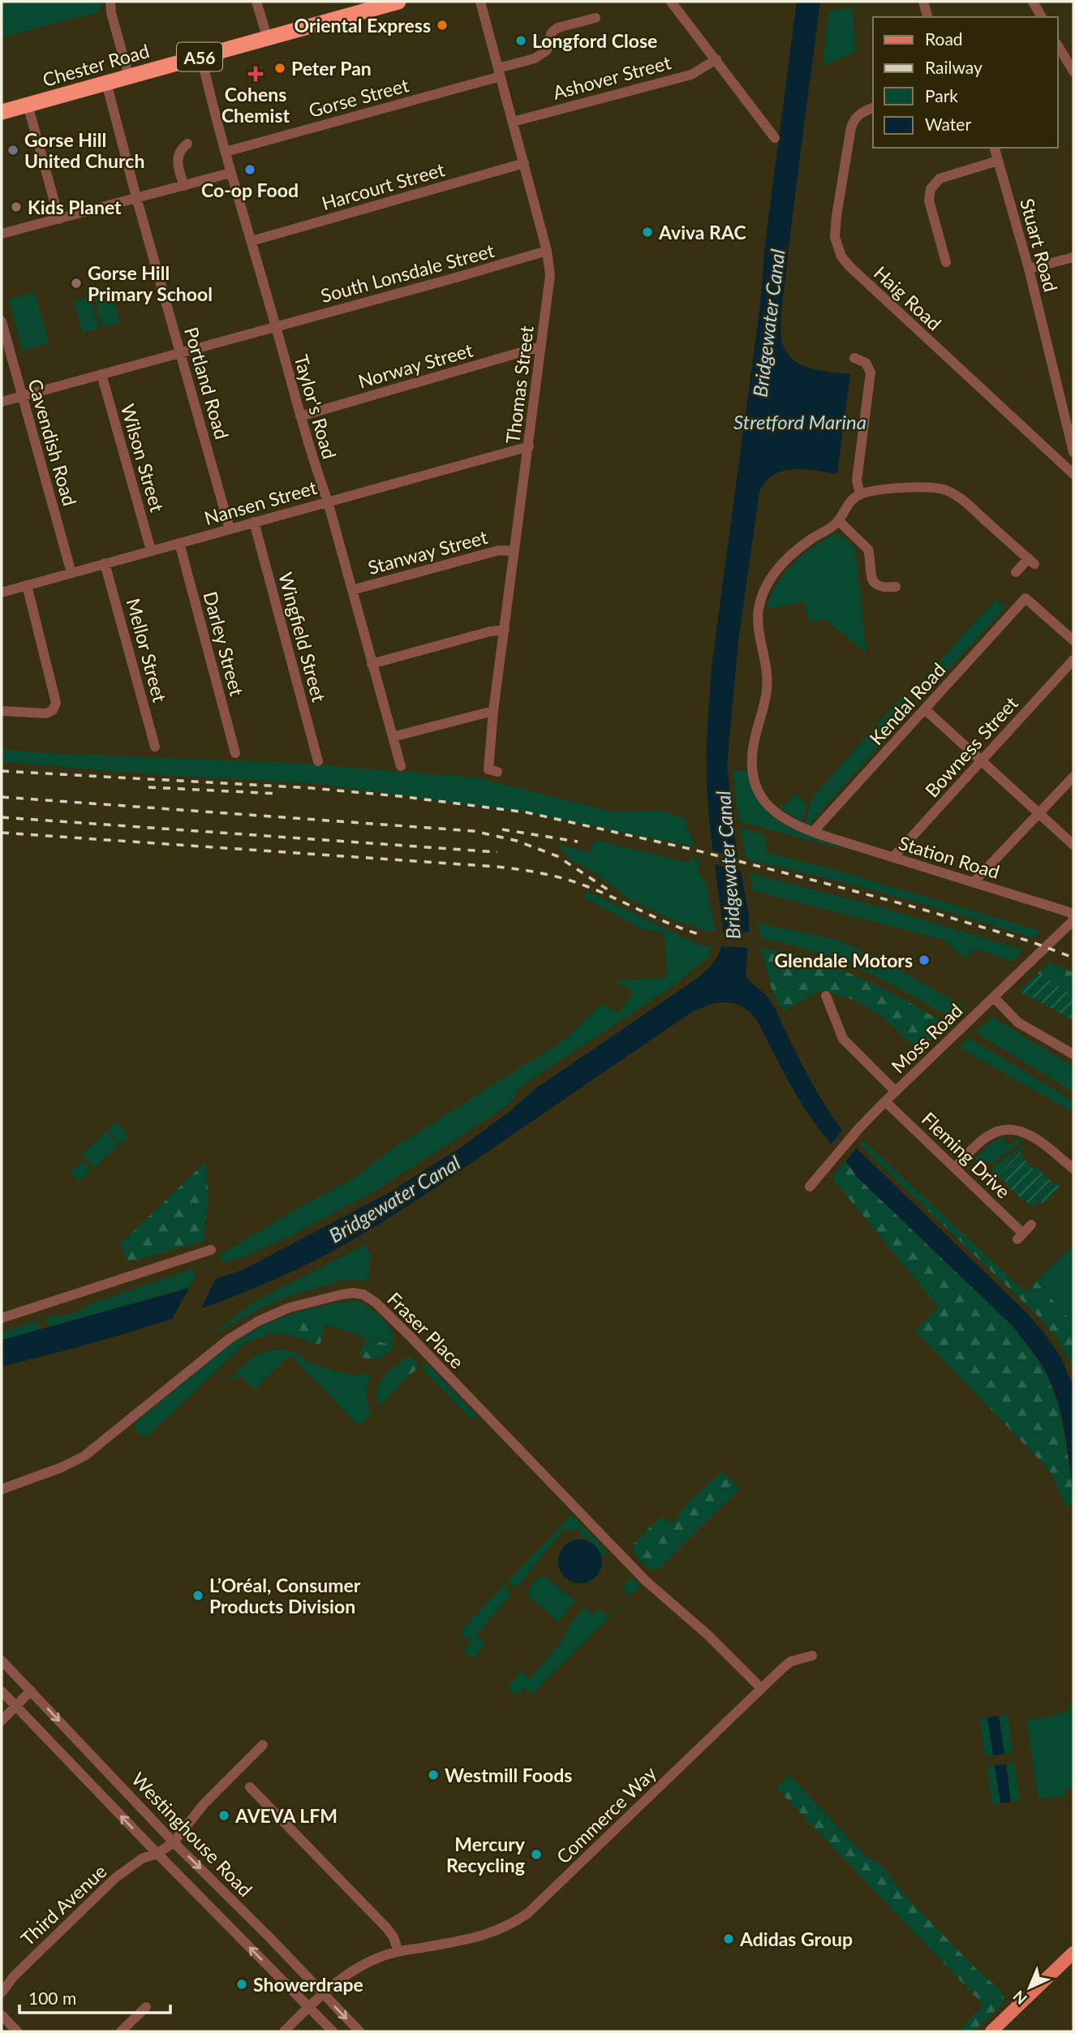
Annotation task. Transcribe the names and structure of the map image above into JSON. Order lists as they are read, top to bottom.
{
  "streets": {
    "highway": ["A56", "Chester Road"],
    "street": [
      "Ashover Street",
      "Gorse Street",
      "Harcourt Street",
      "Stuart Road",
      "South Lonsdale Street",
      "Haig Road",
      "Norway Street",
      "Portland Road",
      "Thomas Street",
      "Taylor's Road",
      "Cavendish Road",
      "Wilson Street",
      "Nansen Street",
      "Stanway Street",
      "Wingfield Street",
      "Darley Street",
      "Mellor Street",
      "Kendal Road",
      "Bowness Street",
      "Station Road",
      "Moss Road",
      "Fleming Drive",
      "Fraser Place",
      "Commerce Way",
      "Westinghouse Road",
      "Third Avenue"
    ]
  },
  "crossings": [
    ["Chester Road", "Portland Road"],
    ["Chester Road", "Taylor's Road"],
    ["Ashover Street", "Thomas Street"],
    ["Gorse Street", "Thomas Street"],
    ["Gorse Street", "Taylor's Road"],
    ["Harcourt Street", "Thomas Street"],
    ["Harcourt Street", "Taylor's Road"],
    ["South Lonsdale Street", "Portland Road"],
    ["South Lonsdale Street", "Thomas Street"],
    ["South Lonsdale Street", "Taylor's Road"],
    ["South Lonsdale Street", "Cavendish Road"],
    ["South Lonsdale Street", "Wilson Street"],
    ["Norway Street", "Thomas Street"],
    ["Norway Street", "Taylor's Road"],
    ["Portland Road", "Nansen Street"],
    ["Thomas Street", "Nansen Street"],
    ["Thomas Street", "Stanway Street"],
    ["Taylor's Road", "Nansen Street"],
    ["Taylor's Road", "Stanway Street"],
    ["Cavendish Road", "Nansen Street"],
    ["Wilson Street", "Nansen Street"],
    ["Nansen Street", "Wingfield Street"],
    ["Nansen Street", "Darley Street"],
    ["Nansen Street", "Mellor Street"],
    ["Kendal Road", "Station Road"],
    ["Bowness Street", "Station Road"],
    ["Station Road", "Moss Road"],
    ["Moss Road", "Fleming Drive"],
    ["Fraser Place", "Commerce Way"],
    ["Commerce Way", "Westinghouse Road"],
    ["Westinghouse Road", "Third Avenue"]
  ],
  "water": ["Bridgewater Canal", "Stretford Marina"],
  "places": {
    "other": [
      "Oriental Express",
      "Longford Close",
      "Peter Pan",
      "Gorse Hill United Church",
      "Co-op Food",
      "Kids Planet",
      "Aviva RAC",
      "Gorse Hill Primary School",
      "Glendale Motors",
      "L’Oréal, Consumer Products Division",
      "Westmill Foods",
      "AVEVA LFM",
      "Mercury Recycling",
      "Adidas Group",
      "Showerdrape"
    ],
    "health": ["Cohens Chemist"]
  },
  "legend": [
    "Road",
    "Railway",
    "Park",
    "Water"
  ],
  "scale_bar": "100 m",
  "north": "bottom left"
}
